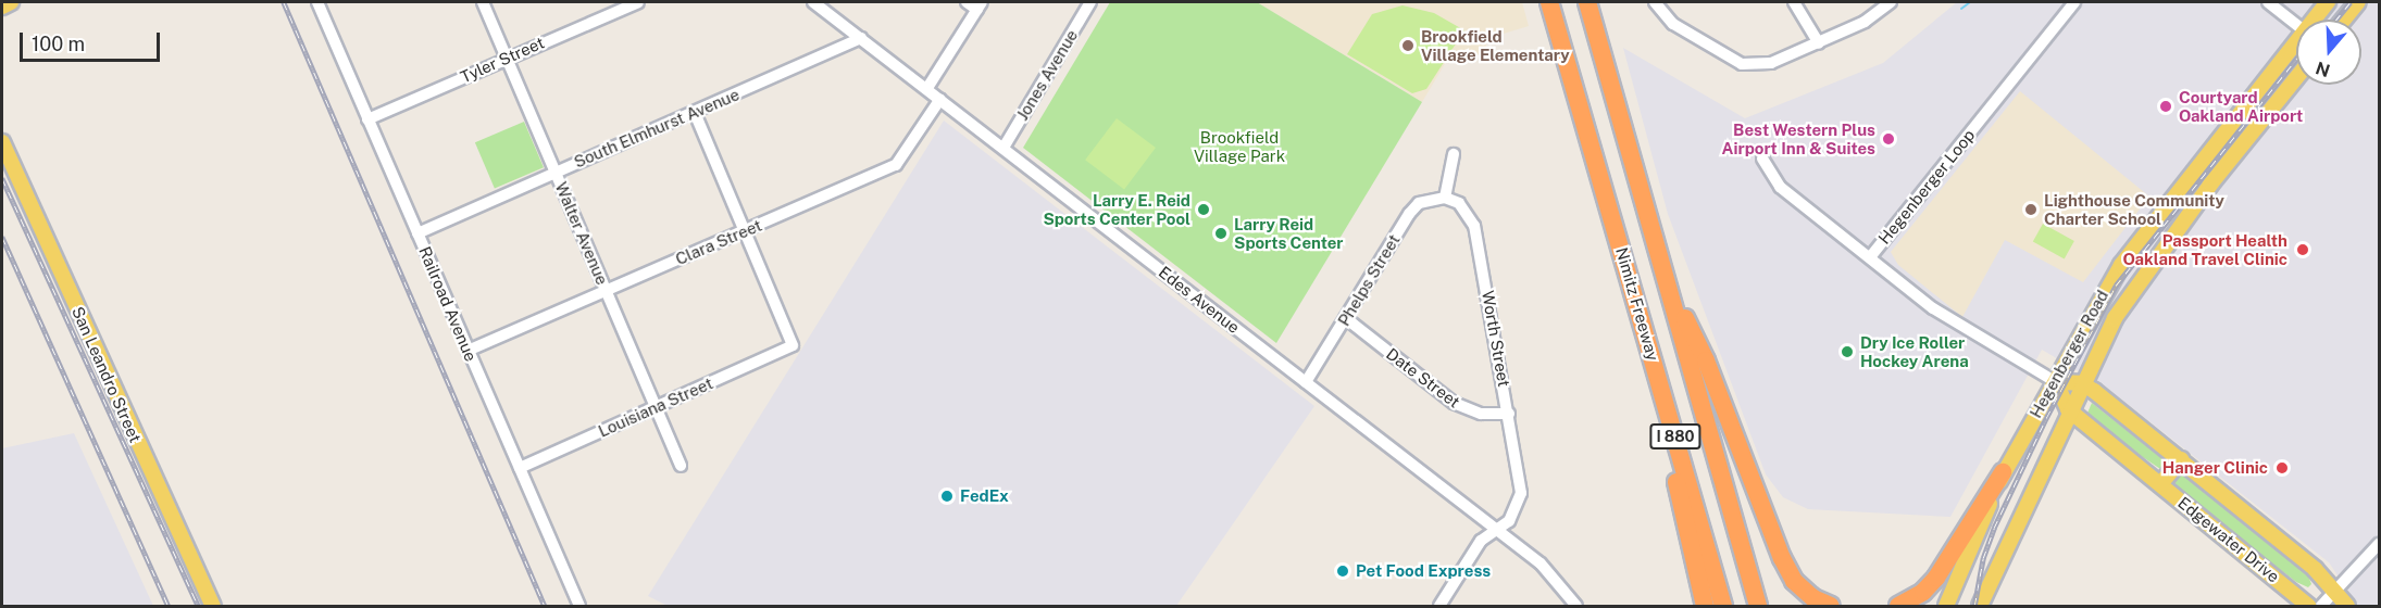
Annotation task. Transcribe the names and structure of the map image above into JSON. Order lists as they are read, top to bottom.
{
  "streets": {
    "highway": ["Nimitz Freeway", "I 880"],
    "main road": ["Hegenberger Road", "San Leandro Street", "Edgewater Drive"],
    "street": [
      "Tyler Street",
      "Jones Avenue",
      "South Elmhurst Avenue",
      "Hegenberger Loop",
      "Walter Avenue",
      "Clara Street",
      "Phelps Street",
      "Edes Avenue",
      "Railroad Avenue",
      "Worth Street",
      "Date Street",
      "Louisiana Street"
    ]
  },
  "crossings": [
    ["Tyler Street", "Walter Avenue"],
    ["Tyler Street", "Railroad Avenue"],
    ["Jones Avenue", "Edes Avenue"],
    ["South Elmhurst Avenue", "Walter Avenue"],
    ["South Elmhurst Avenue", "Edes Avenue"],
    ["South Elmhurst Avenue", "Railroad Avenue"],
    ["Hegenberger Loop", "Hegenberger Road"],
    ["Hegenberger Loop", "Edgewater Drive"],
    ["Walter Avenue", "Clara Street"],
    ["Walter Avenue", "Louisiana Street"],
    ["Clara Street", "Edes Avenue"],
    ["Clara Street", "Railroad Avenue"],
    ["Clara Street", "Louisiana Street"],
    ["Phelps Street", "Edes Avenue"],
    ["Phelps Street", "Worth Street"],
    ["Phelps Street", "Date Street"],
    ["Edes Avenue", "Worth Street"],
    ["Railroad Avenue", "Louisiana Street"],
    ["Worth Street", "Date Street"],
    ["Hegenberger Road", "Edgewater Drive"]
  ],
  "parks": ["Brookfield Village Park"],
  "places": [
    "Brookfield Village Elementary",
    "Courtyard Oakland Airport",
    "Best Western Plus Airport Inn & Suites",
    "Larry E. Reid Sports Center Pool",
    "Lighthouse Community Charter School",
    "Larry Reid Sports Center",
    "Passport Health Oakland Travel Clinic",
    "Dry Ice Roller Hockey Arena",
    "Hanger Clinic",
    "FedEx",
    "Pet Food Express"
  ],
  "scale_bar": "100 m",
  "north": "bottom"
}
